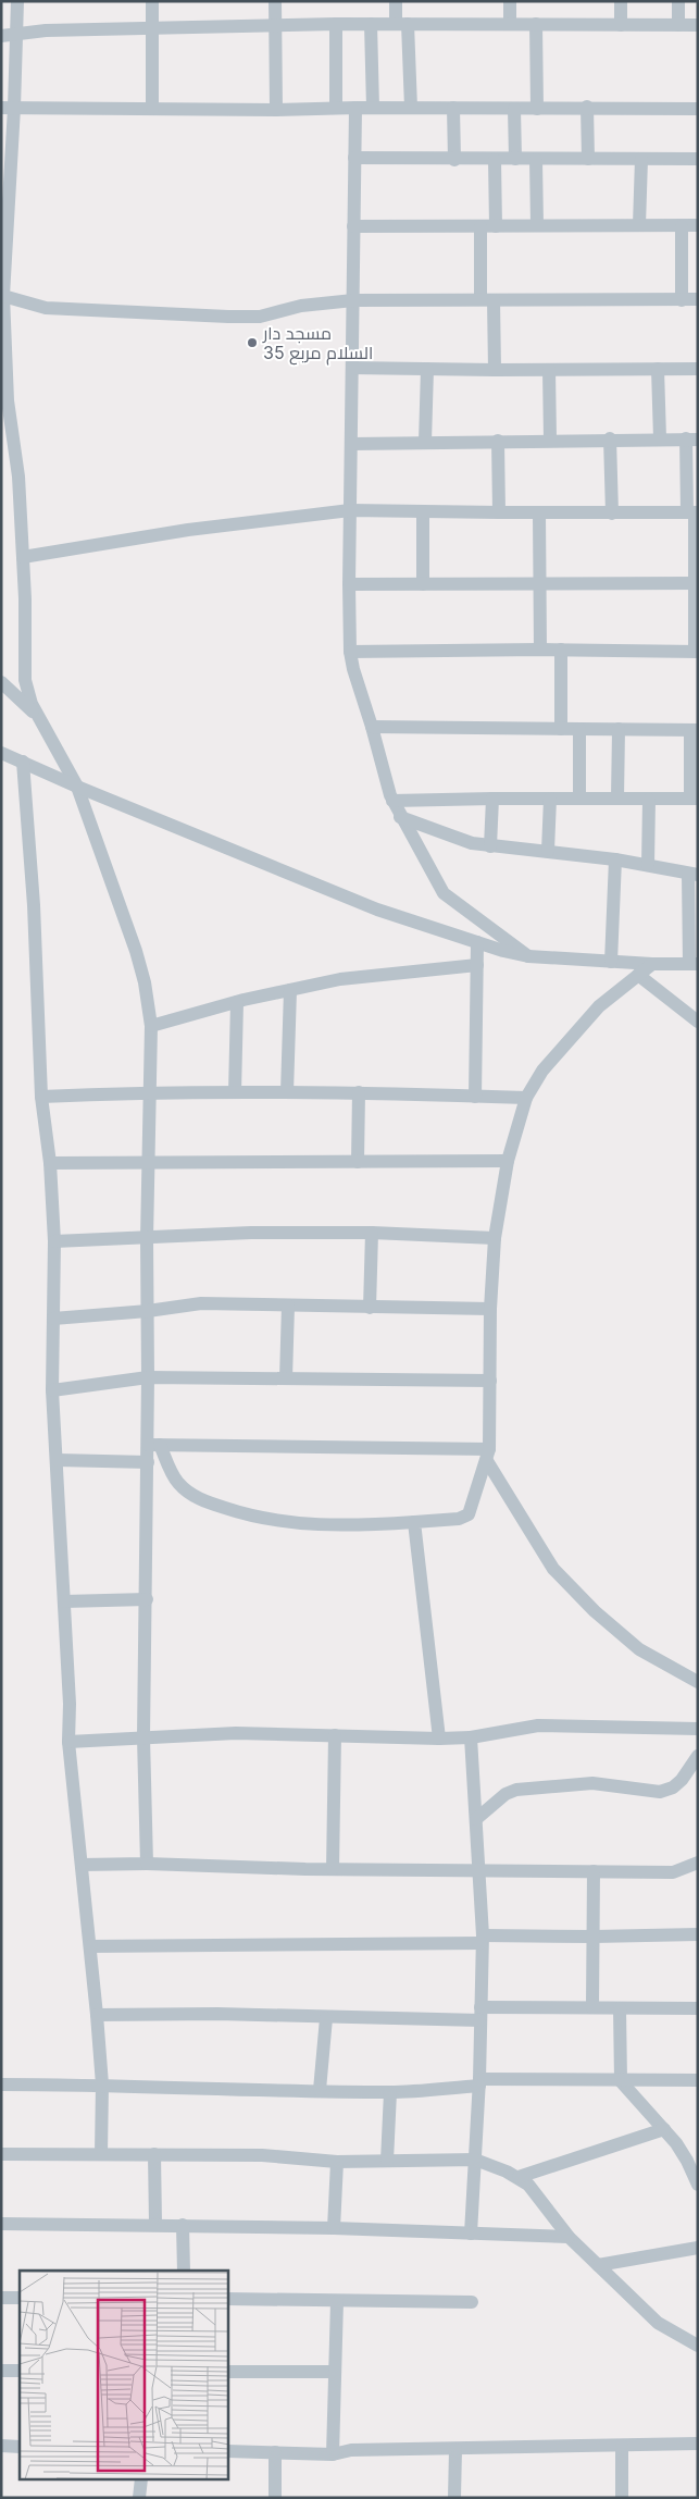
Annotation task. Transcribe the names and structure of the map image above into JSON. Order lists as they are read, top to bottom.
{
  "places": ["مسجد دار السلام مربع 35"]
}
